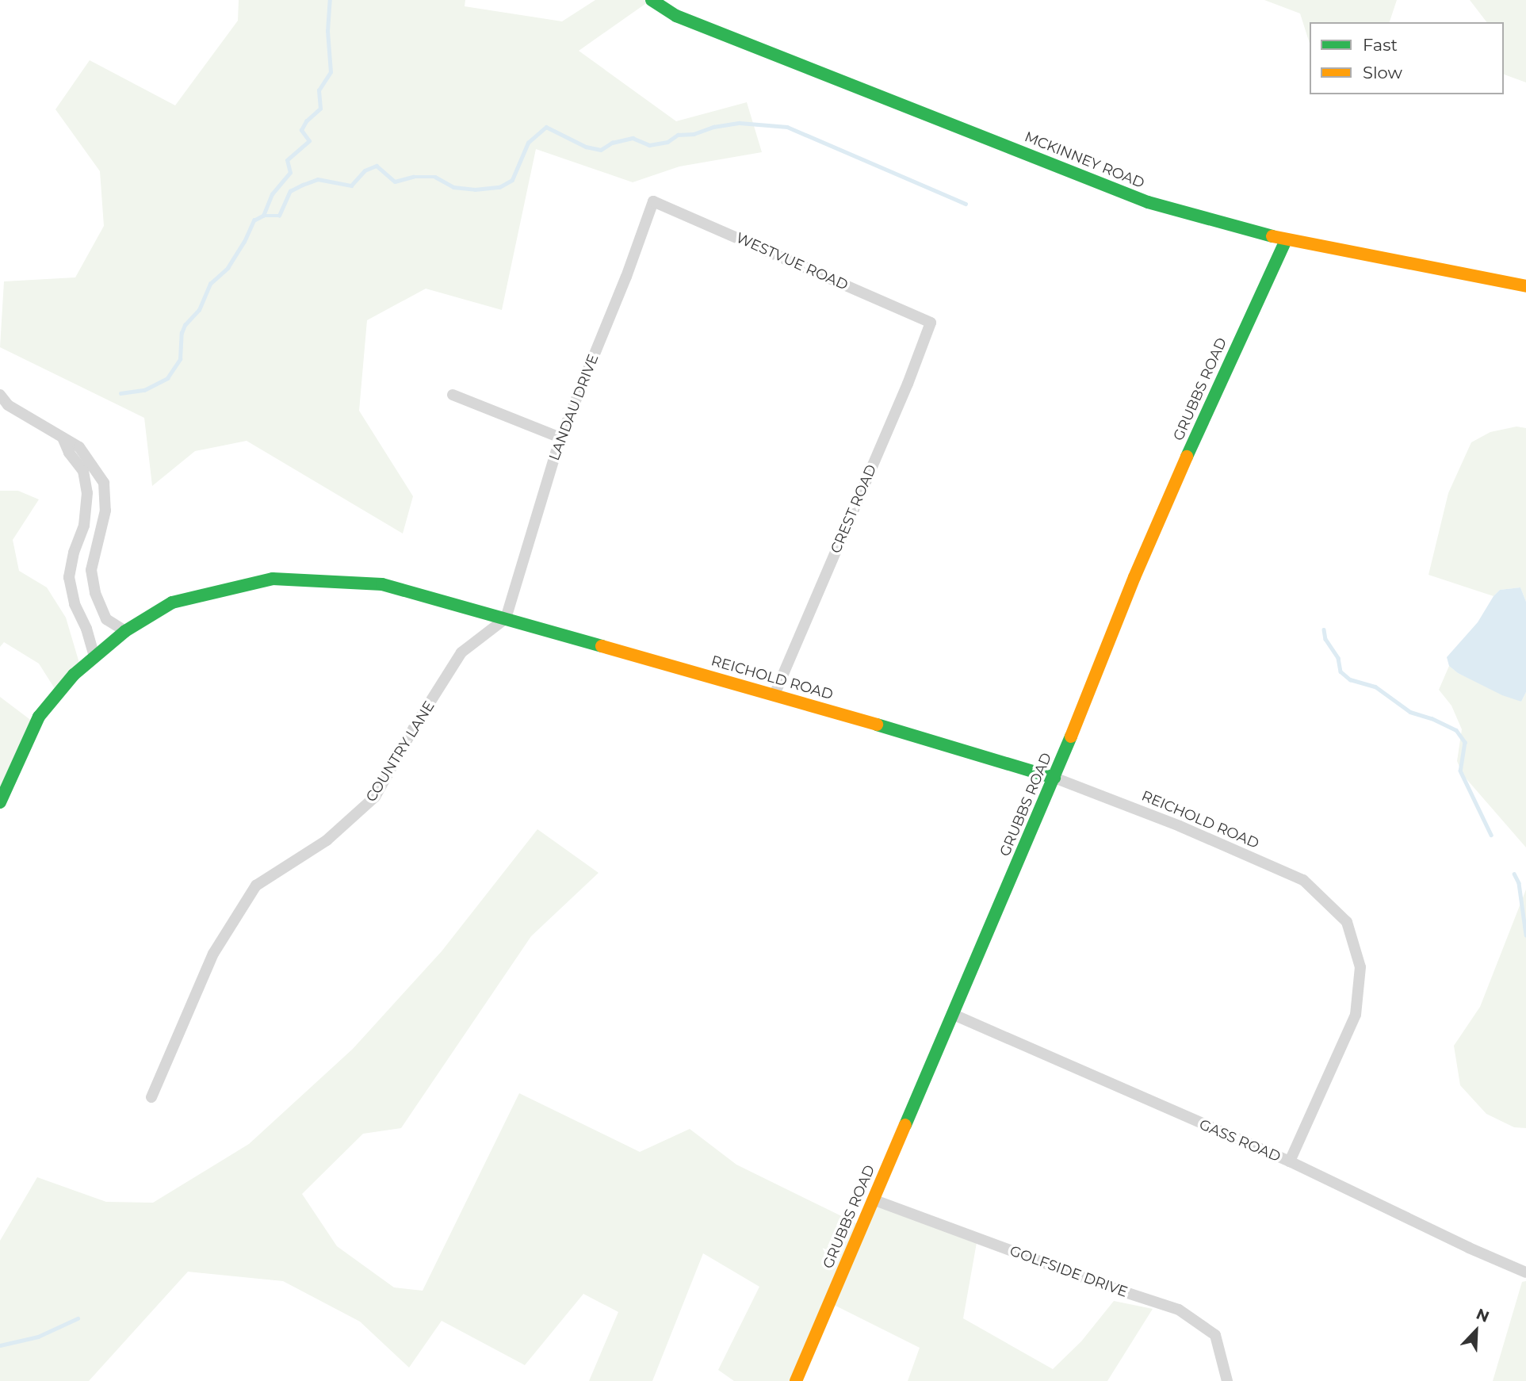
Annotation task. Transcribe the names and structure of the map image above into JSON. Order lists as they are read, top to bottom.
{
  "streets": {
    "street": [
      "MCKINNEY ROAD",
      "WESTVUE ROAD",
      "GRUBBS ROAD",
      "LANDAU DRIVE",
      "CREST ROAD",
      "REICHOLD ROAD",
      "COUNTRY LANE",
      "GASS ROAD",
      "GOLFSIDE DRIVE"
    ]
  },
  "crossings": [
    ["MCKINNEY ROAD", "GRUBBS ROAD"],
    ["WESTVUE ROAD", "LANDAU DRIVE"],
    ["WESTVUE ROAD", "CREST ROAD"],
    ["GRUBBS ROAD", "REICHOLD ROAD"],
    ["GRUBBS ROAD", "GASS ROAD"],
    ["GRUBBS ROAD", "GOLFSIDE DRIVE"],
    ["LANDAU DRIVE", "REICHOLD ROAD"],
    ["LANDAU DRIVE", "COUNTRY LANE"],
    ["CREST ROAD", "REICHOLD ROAD"],
    ["REICHOLD ROAD", "COUNTRY LANE"],
    ["REICHOLD ROAD", "GASS ROAD"]
  ],
  "legend": ["Fast", "Slow"],
  "north": "top right"
}
